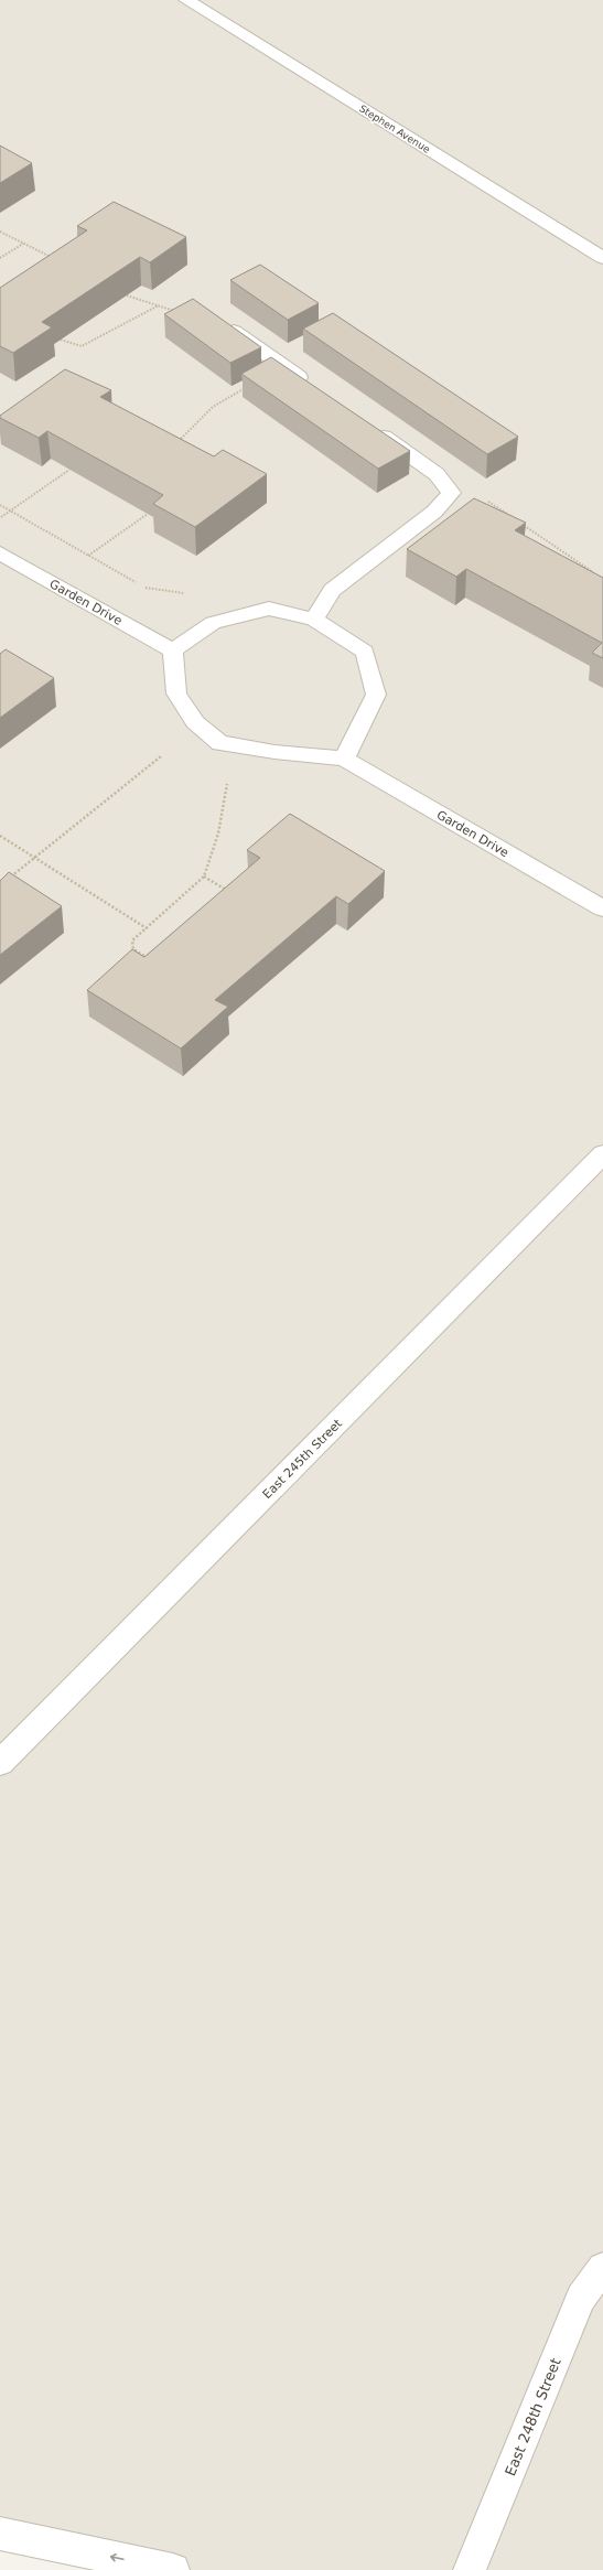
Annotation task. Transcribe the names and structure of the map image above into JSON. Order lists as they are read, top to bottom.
{
  "streets": {
    "street": [
      "Stephen Avenue",
      "Garden Drive",
      "East 245th Street",
      "East 248th Street"
    ]
  }
}
